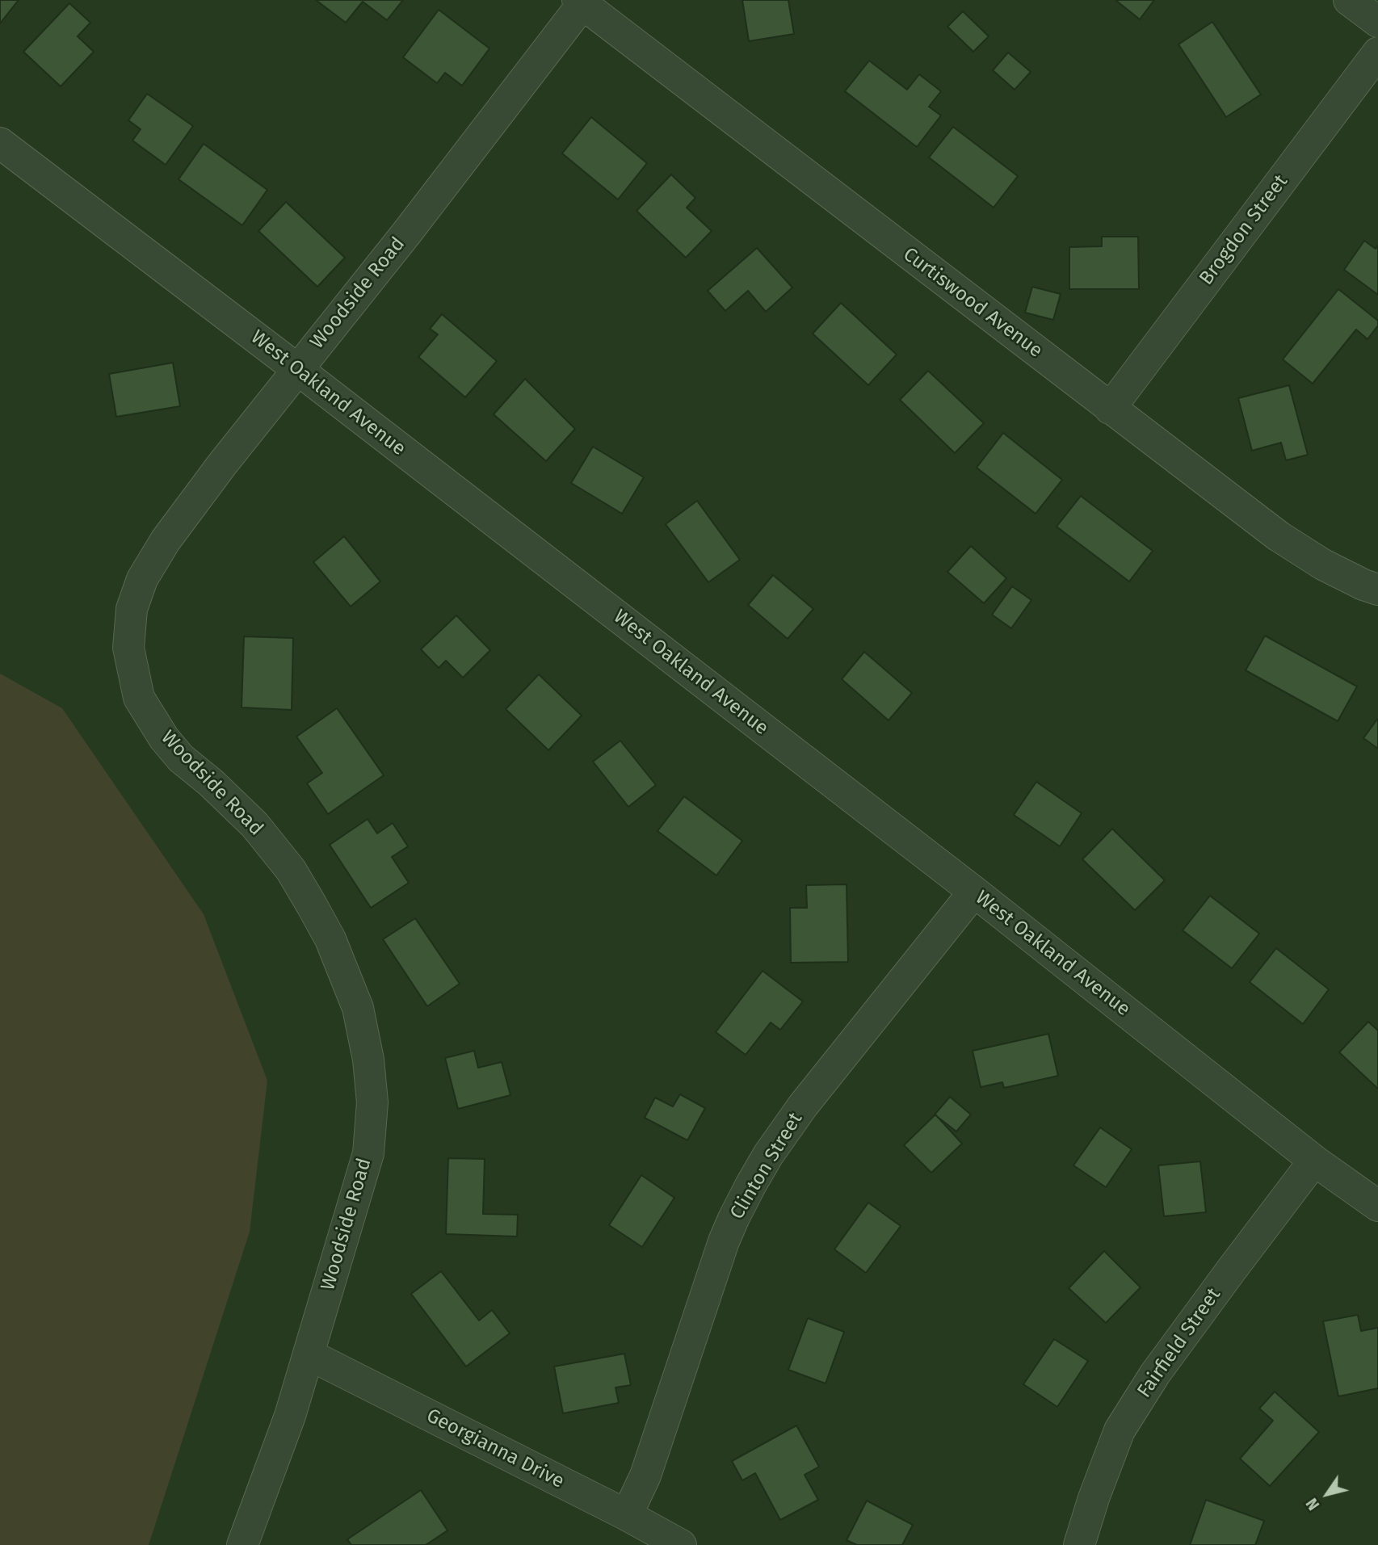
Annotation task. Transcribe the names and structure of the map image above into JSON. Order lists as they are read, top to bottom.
{
  "streets": {
    "street": [
      "Brogdon Street",
      "Woodside Road",
      "Curtiswood Avenue",
      "West Oakland Avenue",
      "Clinton Street",
      "Fairfield Street",
      "Georgianna Drive"
    ]
  },
  "crossings": [
    ["Brogdon Street", "Curtiswood Avenue"],
    ["Woodside Road", "Curtiswood Avenue"],
    ["Woodside Road", "West Oakland Avenue"],
    ["Woodside Road", "Georgianna Drive"],
    ["West Oakland Avenue", "Clinton Street"],
    ["West Oakland Avenue", "Fairfield Street"],
    ["Clinton Street", "Georgianna Drive"]
  ],
  "north": "bottom left"
}
